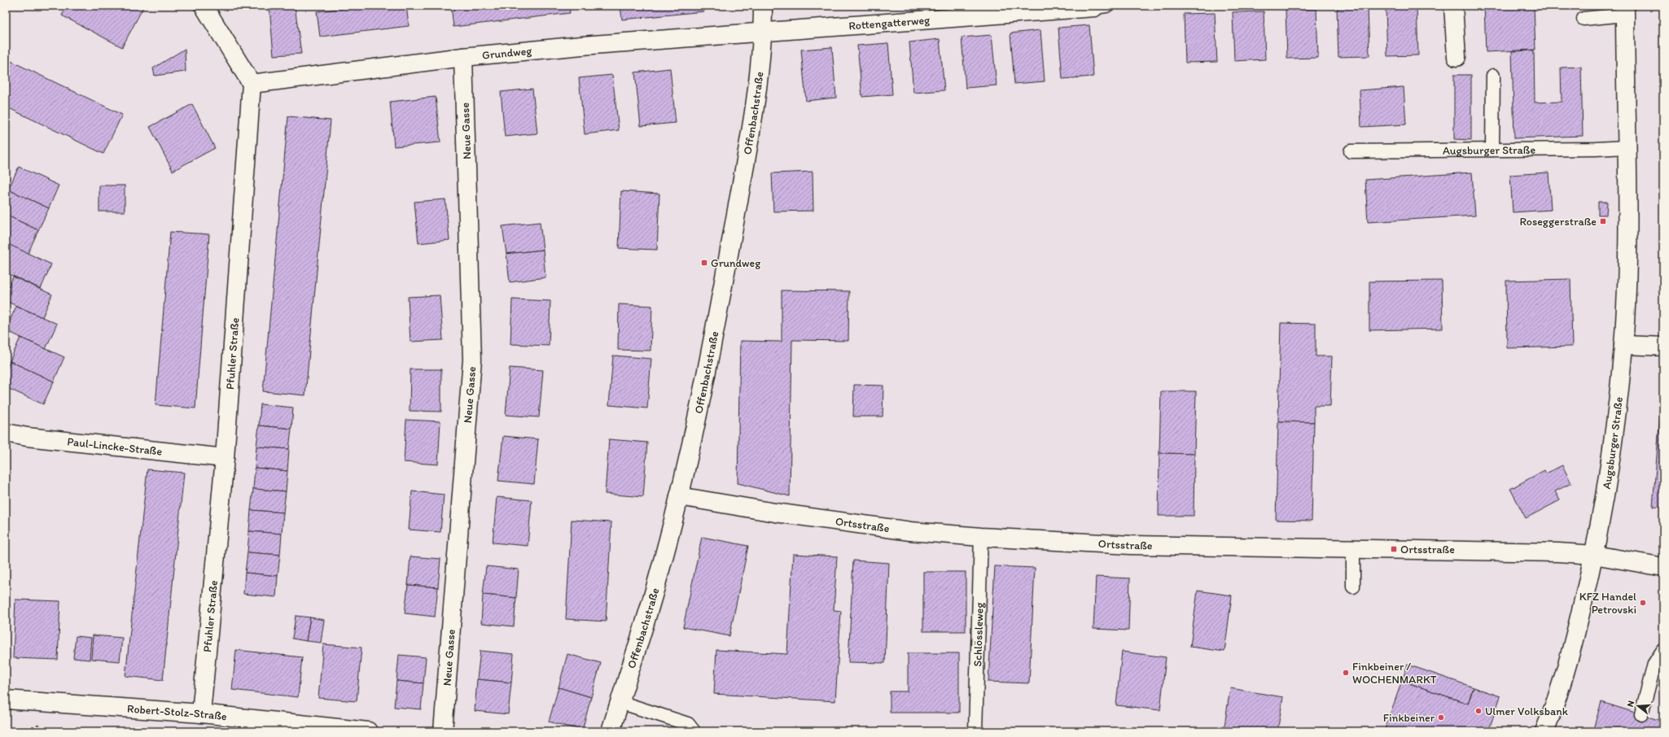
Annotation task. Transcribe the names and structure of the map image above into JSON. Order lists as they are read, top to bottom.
{
  "streets": {
    "street": [
      "Rottengatterweg",
      "Grundweg",
      "Offenbachstraße",
      "Neue Gasse",
      "Augsburger Straße",
      "Pfuhler Straße",
      "Paul-Lincke-Straße",
      "Ortsstraße",
      "Robert-Stolz-Straße"
    ],
    "lane": ["Schlössleweg"]
  },
  "crossings": [
    ["Rottengatterweg", "Grundweg"],
    ["Rottengatterweg", "Offenbachstraße"],
    ["Grundweg", "Offenbachstraße"],
    ["Grundweg", "Neue Gasse"],
    ["Grundweg", "Pfuhler Straße"],
    ["Offenbachstraße", "Ortsstraße"],
    ["Augsburger Straße", "Ortsstraße"],
    ["Pfuhler Straße", "Paul-Lincke-Straße"],
    ["Pfuhler Straße", "Robert-Stolz-Straße"],
    ["Ortsstraße", "Schlössleweg"]
  ],
  "places": {
    "transit": ["Roseggerstraße", "Grundweg", "Ortsstraße"],
    "other": [
      "KFZ Handel Petrovski",
      "Finkbeiner / WOCHENMARKT",
      "Ulmer Volksbank",
      "Finkbeiner"
    ]
  },
  "north": "left"
}
